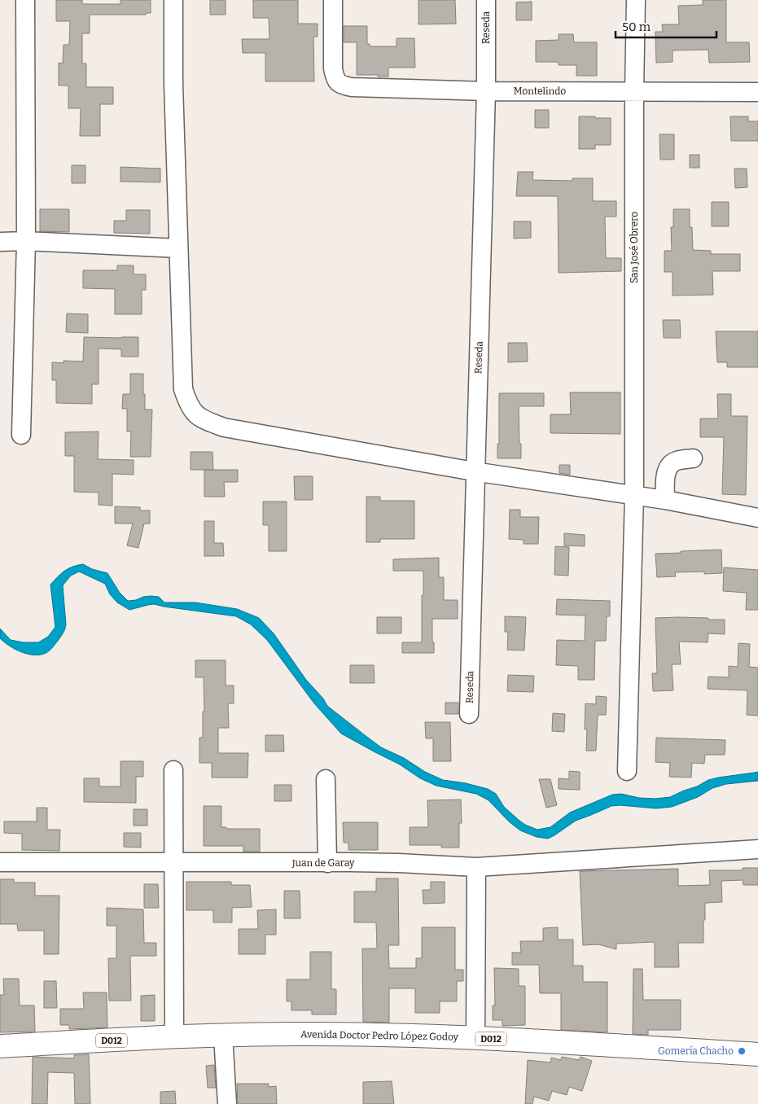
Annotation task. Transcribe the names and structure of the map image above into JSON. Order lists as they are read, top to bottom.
{
  "streets": {
    "main road": ["Avenida Doctor Pedro López Godoy", "D012"],
    "street": [
      "Reseda",
      "Montelindo",
      "San José Obrero",
      "Juan de Garay"
    ]
  },
  "crossings": [
    ["Reseda", "Montelindo"],
    ["Montelindo", "San José Obrero"]
  ],
  "places": ["Gomería Chacho"],
  "scale_bar": "50 m"
}
